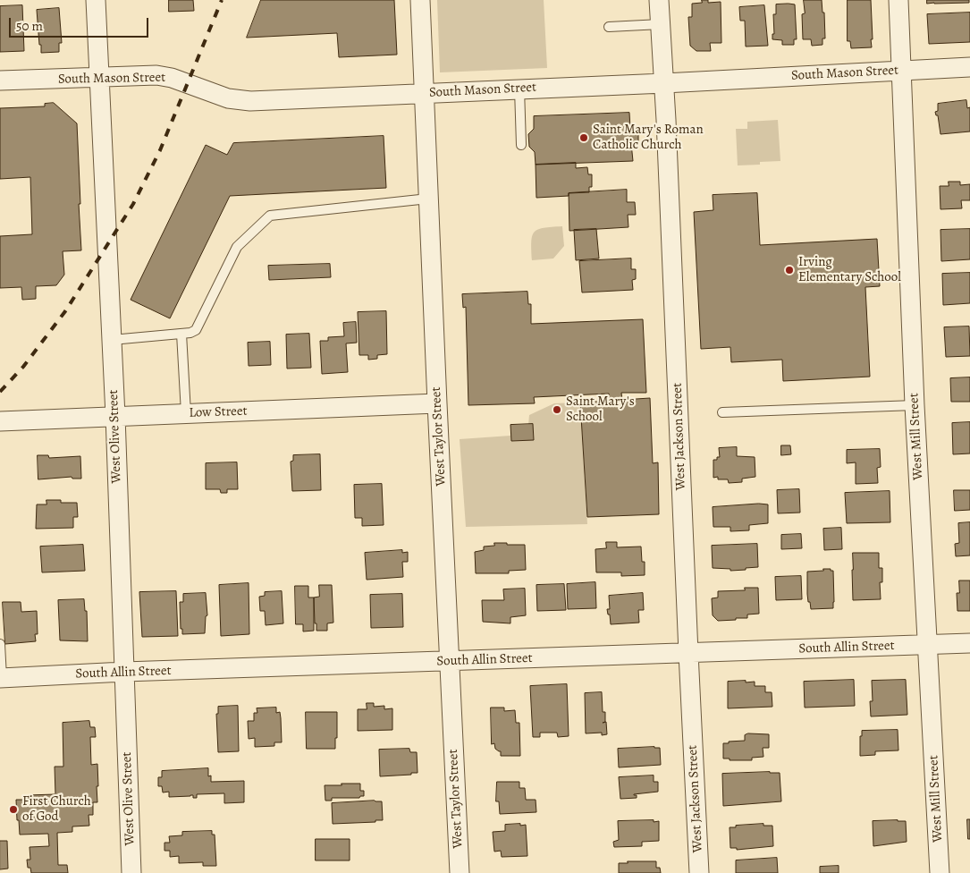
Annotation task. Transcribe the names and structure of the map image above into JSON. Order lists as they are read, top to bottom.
{
  "streets": {
    "street": [
      "South Mason Street",
      "Low Street",
      "West Olive Street",
      "West Taylor Street",
      "West Jackson Street",
      "West Mill Street",
      "South Allin Street"
    ]
  },
  "crossings": [
    ["South Mason Street", "West Olive Street"],
    ["South Mason Street", "West Taylor Street"],
    ["South Mason Street", "West Jackson Street"],
    ["South Mason Street", "West Mill Street"],
    ["Low Street", "West Olive Street"],
    ["Low Street", "West Taylor Street"],
    ["West Olive Street", "South Allin Street"],
    ["West Taylor Street", "South Allin Street"],
    ["West Jackson Street", "South Allin Street"],
    ["West Mill Street", "South Allin Street"]
  ],
  "places": [
    "Saint Mary's Roman Catholic Church",
    "Irving Elementary School",
    "Saint Mary's School",
    "First Church of God"
  ],
  "scale_bar": "50 m"
}
